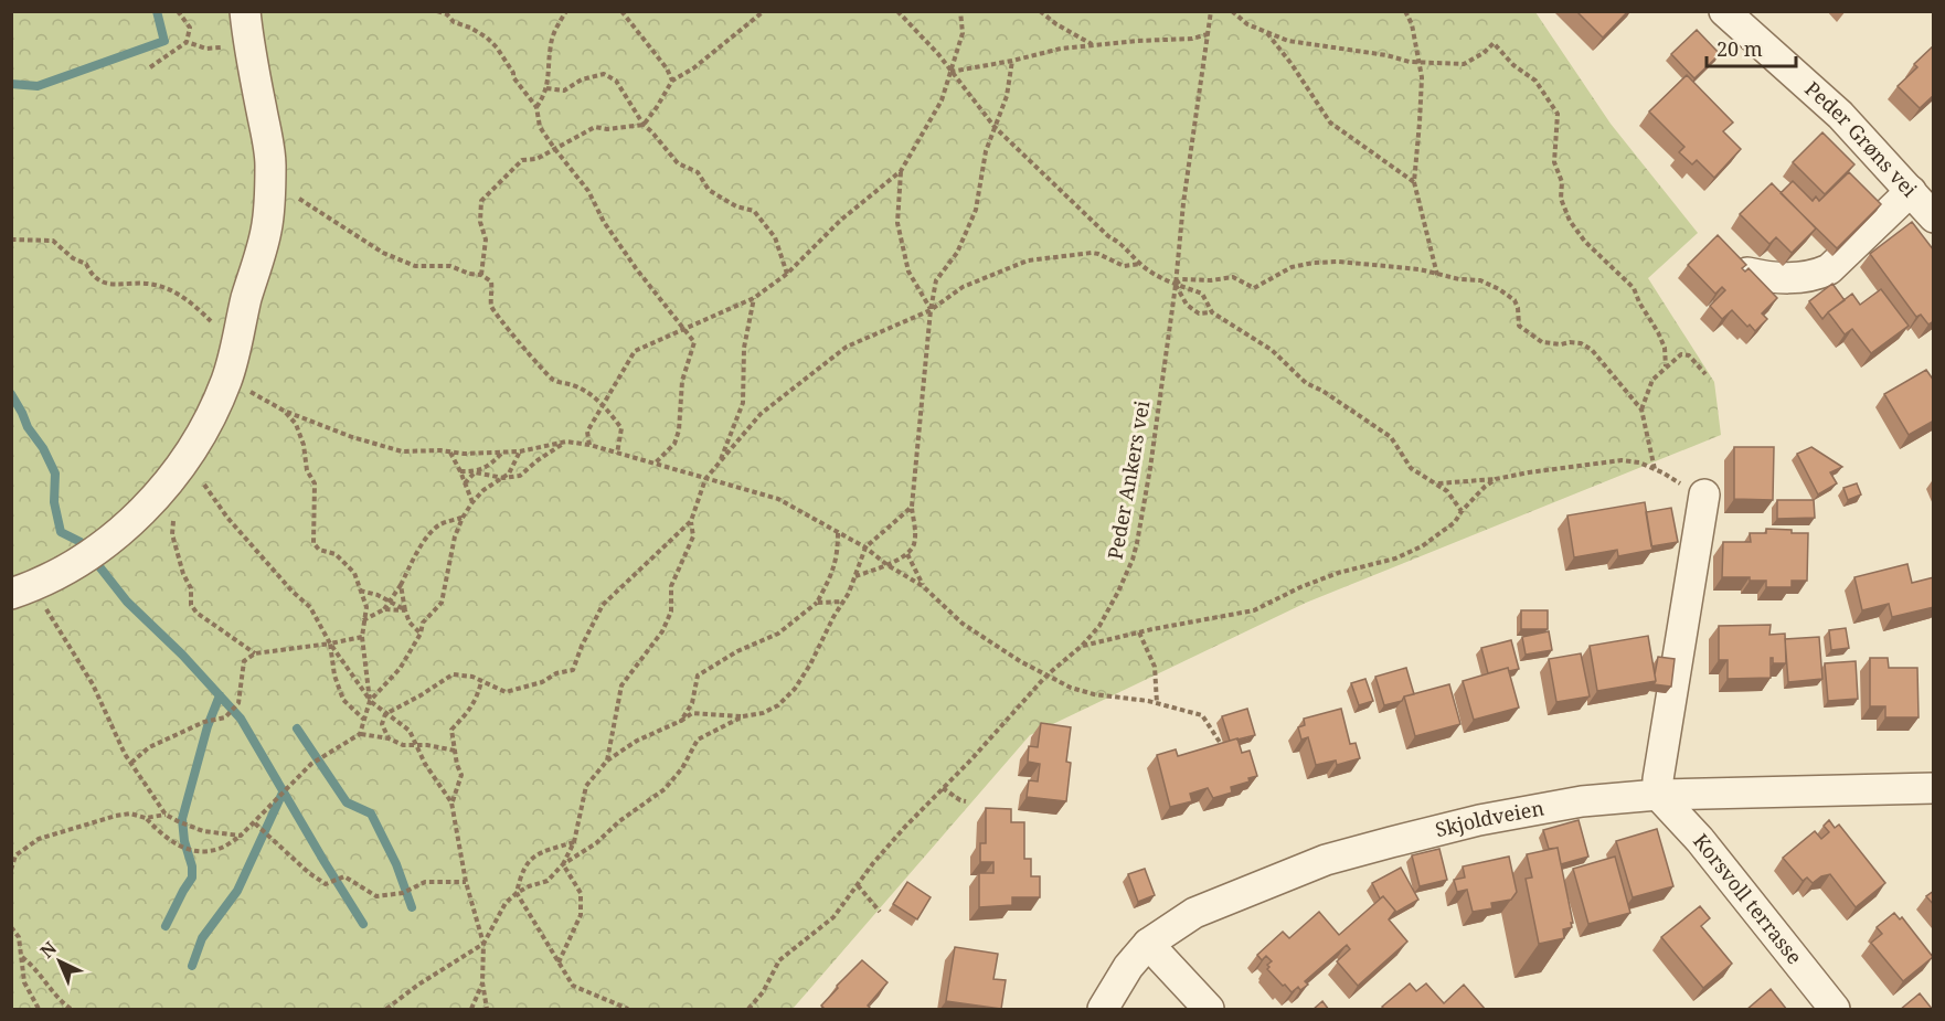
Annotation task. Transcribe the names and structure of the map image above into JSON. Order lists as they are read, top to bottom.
{
  "streets": {
    "street": ["Peder Grøns vei", "Skjoldveien", "Korsvoll terrasse"],
    "path": ["Peder Ankers vei"]
  },
  "crossings": [
    ["Skjoldveien", "Korsvoll terrasse"]
  ],
  "scale_bar": "20 m",
  "north": "top left"
}
